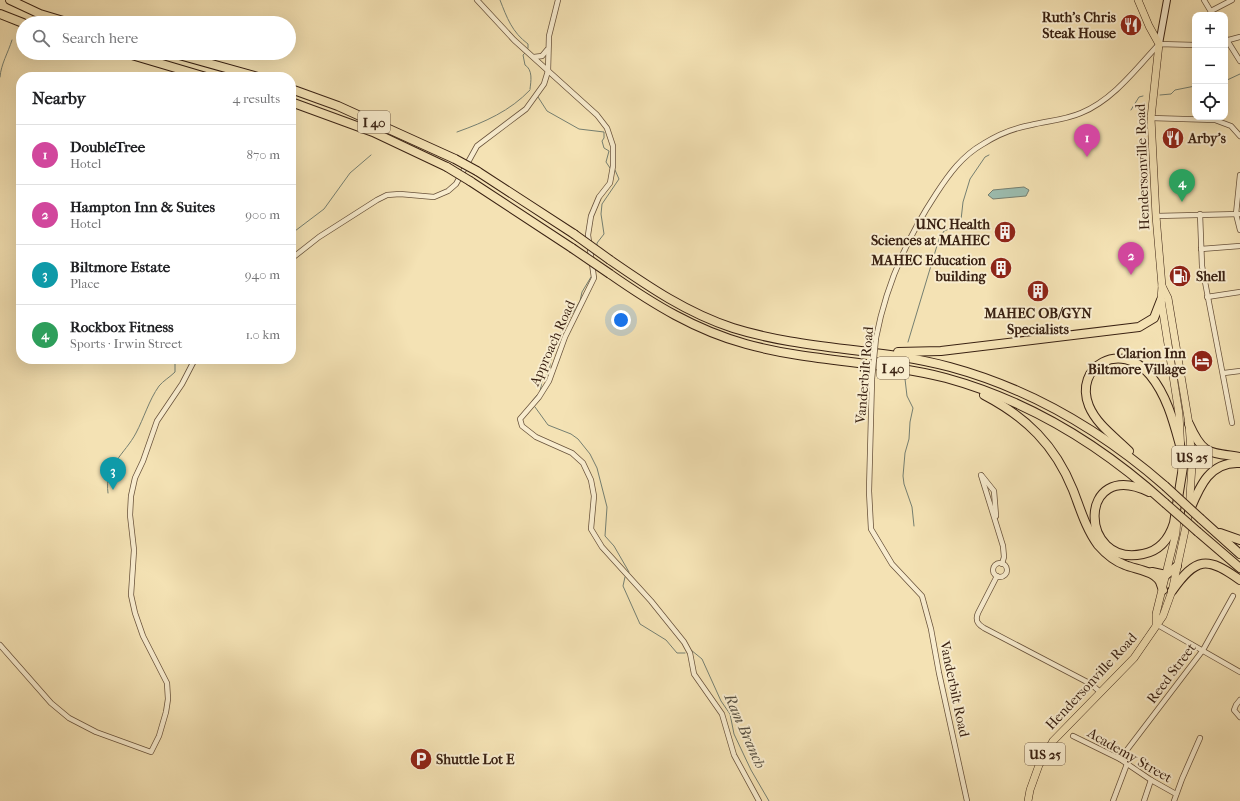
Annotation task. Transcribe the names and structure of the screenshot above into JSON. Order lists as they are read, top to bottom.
{
  "streets": {
    "highway": ["I 40"],
    "main road": ["Hendersonville Road", "US 25"],
    "street": [
      "Approach Road",
      "Vanderbilt Road",
      "Reed Street",
      "Academy Street"
    ]
  },
  "crossings": [
    ["Hendersonville Road", "Vanderbilt Road"],
    ["Reed Street", "Academy Street"]
  ],
  "water": ["Ram Branch"],
  "places": {
    "restaurant": ["Ruth's Chris Steak House", "Arby's"],
    "building": ["UNC Health Sciences at MAHEC", "MAHEC Education building", "MAHEC OB/GYN Specialists"],
    "fuel station": ["Shell"],
    "hotel": ["Clarion Inn Biltmore Village"],
    "parking": ["Shuttle Lot E"]
  },
  "page": {
    "map_buttons": ["+", "−"],
    "search": "Search here",
    "heading": ["Nearby", "4 results"],
    "pins": [
      "1",
      "4",
      "2",
      "3"
    ],
    "list": [
      {
        "mark": "1",
        "name": "DoubleTree",
        "note": "Hotel",
        "value": "870 m"
      },
      {
        "mark": "2",
        "name": "Hampton Inn & Suites",
        "note": "Hotel",
        "value": "900 m"
      },
      {
        "mark": "3",
        "name": "Biltmore Estate",
        "note": "Place",
        "value": "940 m"
      },
      {
        "mark": "4",
        "name": "Rockbox Fitness",
        "note": "Sports · Irwin Street",
        "value": "1.0 km"
      }
    ]
  }
}
